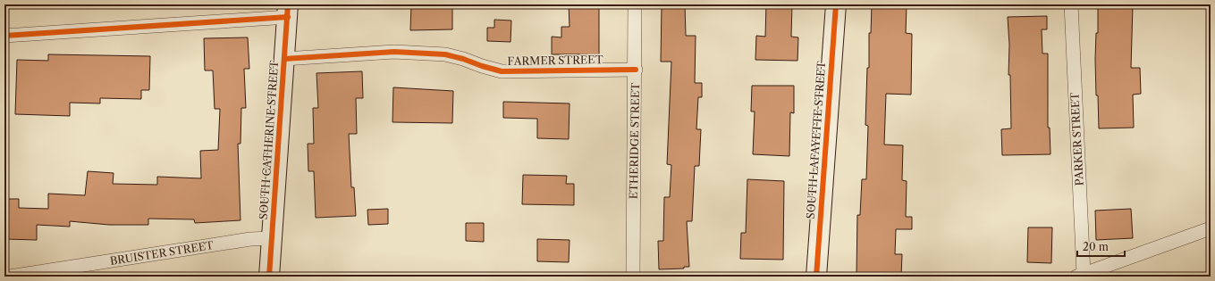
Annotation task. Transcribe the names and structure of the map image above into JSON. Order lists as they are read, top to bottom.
{
  "streets": {
    "street": [
      "FARMER STREET",
      "PARKER STREET",
      "SOUTH CATHERINE STREET",
      "SOUTH LAFAYETTE STREET",
      "ETHERIDGE STREET",
      "BRUISTER STREET"
    ]
  },
  "crossings": [
    ["FARMER STREET", "SOUTH CATHERINE STREET"],
    ["FARMER STREET", "ETHERIDGE STREET"],
    ["SOUTH CATHERINE STREET", "BRUISTER STREET"]
  ],
  "scale_bar": "20 m"
}
